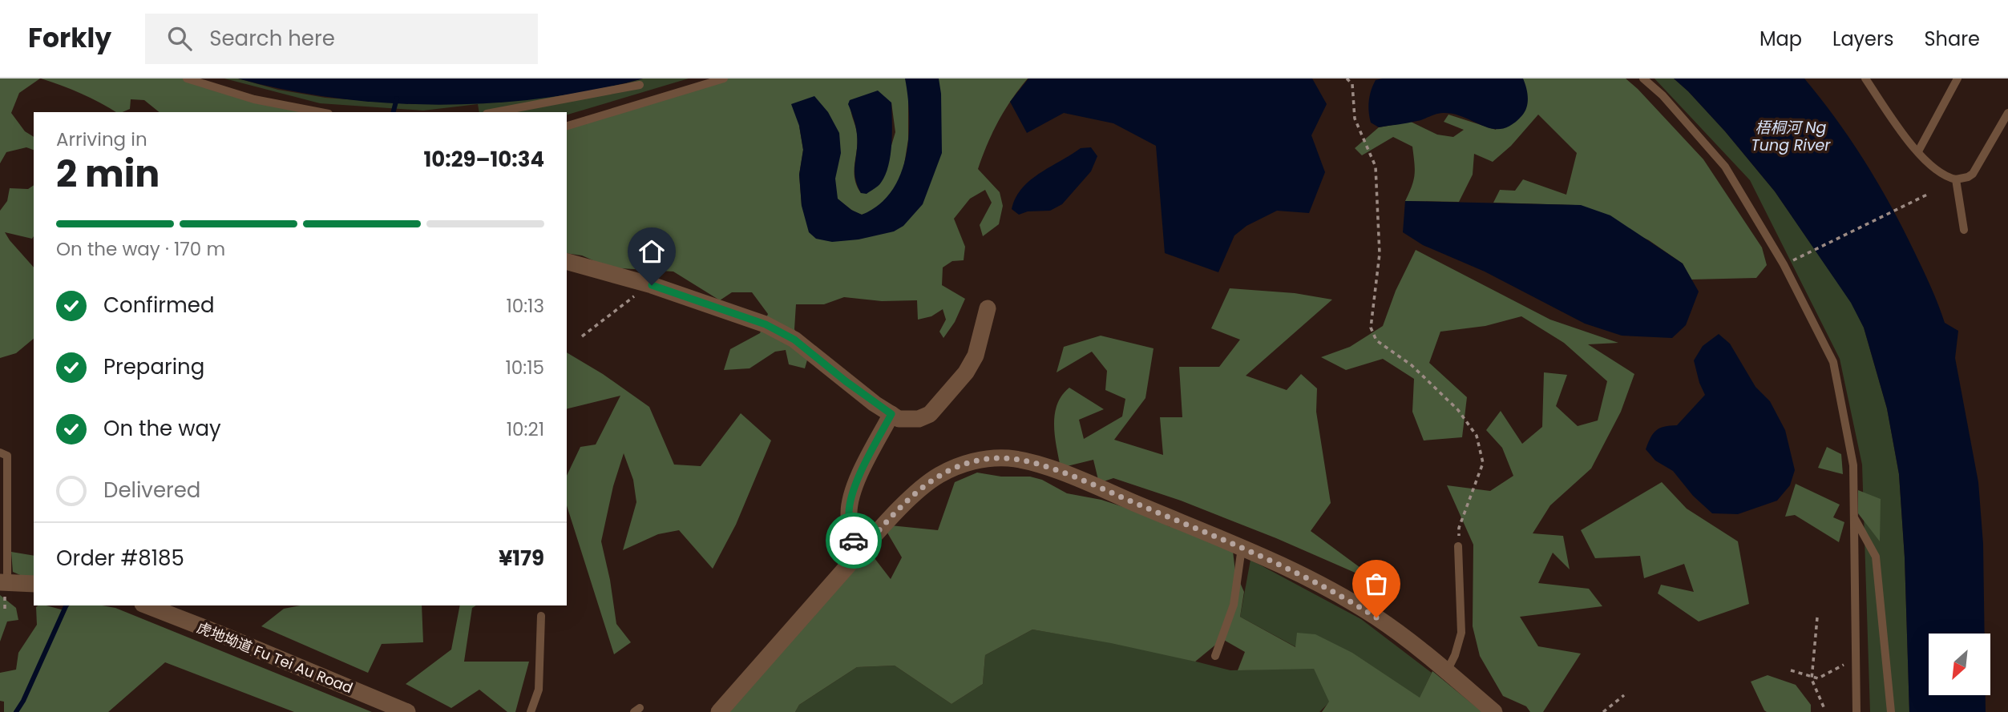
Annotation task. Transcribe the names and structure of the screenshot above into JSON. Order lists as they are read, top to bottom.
{
  "streets": {
    "street": ["虎地坳道 Fu Tei Au Road"]
  },
  "water": ["梧桐河 Ng Tung River"],
  "north": "bottom left",
  "page": {
    "header": "Forkly",
    "search": "Search here",
    "nav": ["Map", "Layers", "Share"],
    "heading": ["2 min", "Arriving in", "10:29–10:34"],
    "panel": ["Order #8185", "¥179"],
    "bar": "On the way · 170 m",
    "list": [
      ["Confirmed", "10:13"],
      ["Preparing", "10:15"],
      ["On the way", "10:21"],
      "Delivered"
    ]
  }
}
